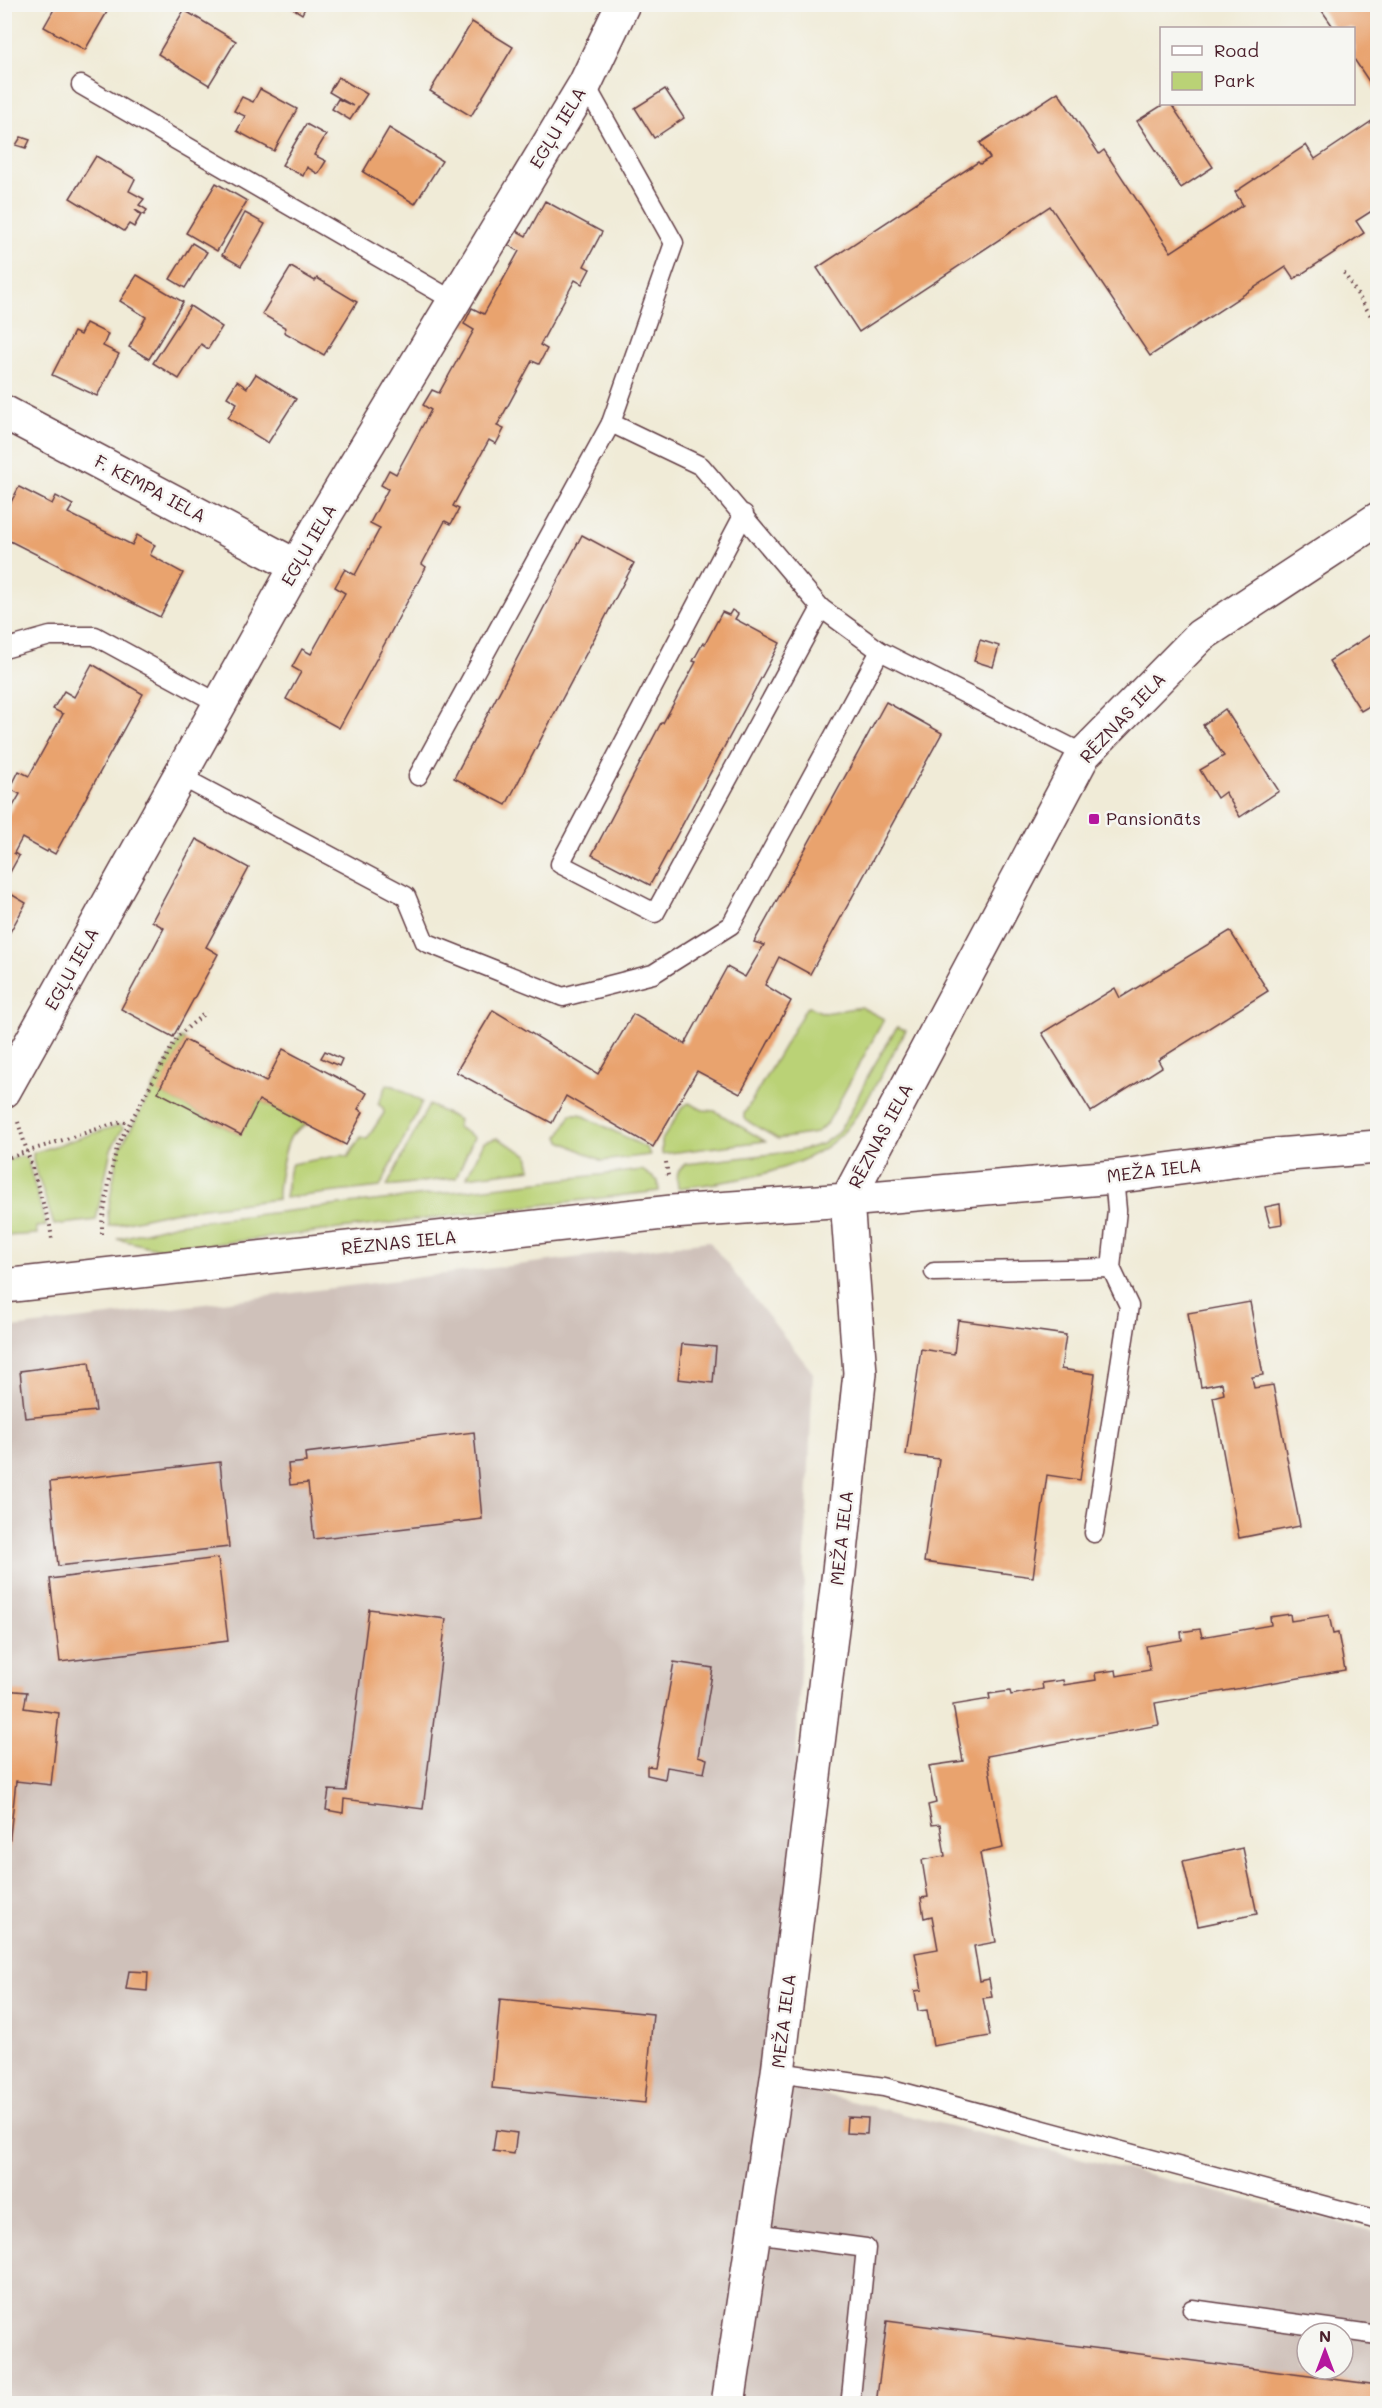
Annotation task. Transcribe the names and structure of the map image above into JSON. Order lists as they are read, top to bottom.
{
  "streets": {
    "street": [
      "EGĻU IELA",
      "F. KEMPA IELA",
      "RĒZNAS IELA",
      "MEŽA IELA"
    ]
  },
  "crossings": [
    ["EGĻU IELA", "F. KEMPA IELA"],
    ["RĒZNAS IELA", "MEŽA IELA"]
  ],
  "places": {
    "transit": ["Pansionāts"]
  },
  "legend": ["Road", "Park"],
  "north": "top"
}
